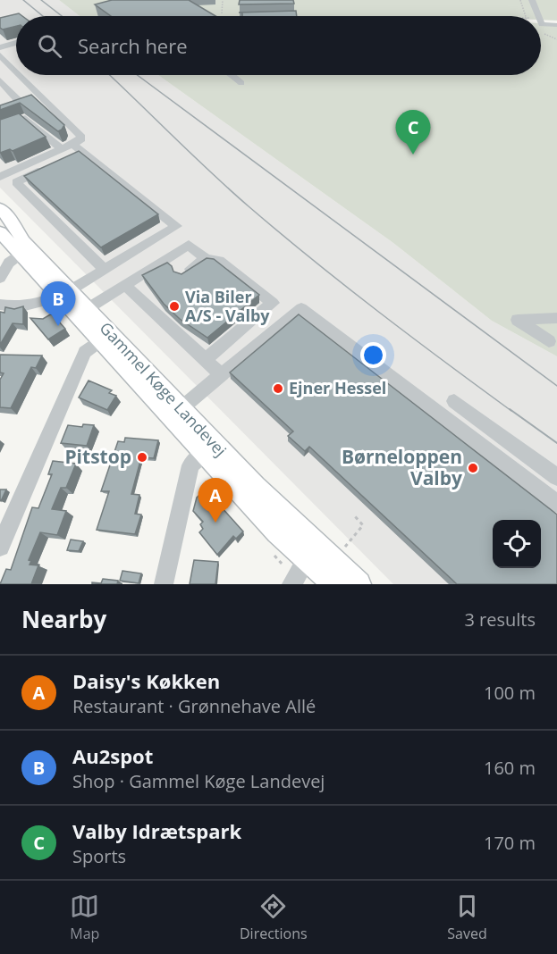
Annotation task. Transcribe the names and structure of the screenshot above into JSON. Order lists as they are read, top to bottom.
{
  "streets": {
    "main road": ["Gammel Køge Landevej"]
  },
  "places": [
    "Via Biler A/S - Valby",
    "Ejner Hessel",
    "Pitstop",
    "Børneloppen Valby"
  ],
  "page": {
    "search": "Search here",
    "pins": ["C", "B", "A"],
    "heading": ["Nearby", "3 results"],
    "list": [
      {
        "mark": "A",
        "name": "Daisy's Køkken",
        "note": "Restaurant · Grønnehave Allé",
        "value": "100 m"
      },
      {
        "mark": "B",
        "name": "Au2spot",
        "note": "Shop · Gammel Køge Landevej",
        "value": "160 m"
      },
      {
        "mark": "C",
        "name": "Valby Idrætspark",
        "note": "Sports",
        "value": "170 m"
      }
    ],
    "nav": ["Map", "Directions", "Saved"]
  }
}
